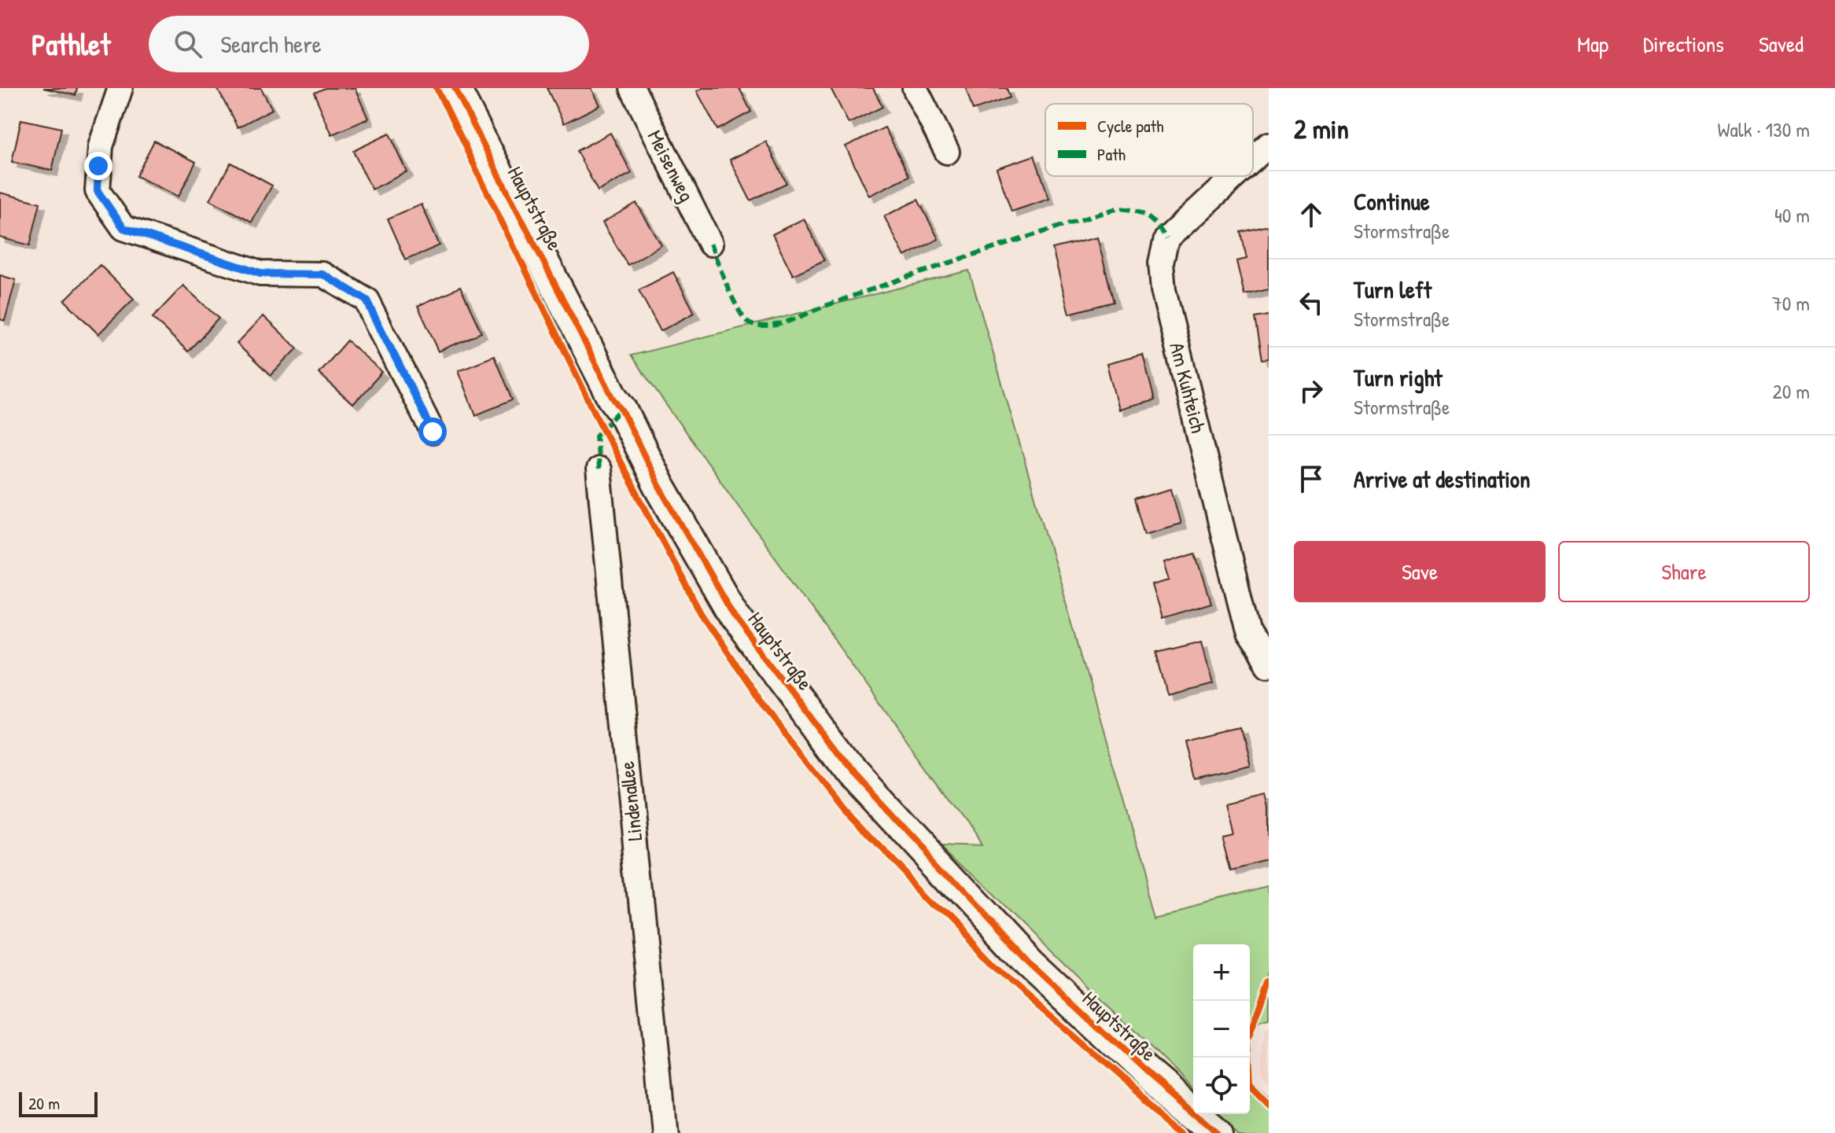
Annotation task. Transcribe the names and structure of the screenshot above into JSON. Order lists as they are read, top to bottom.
{
  "streets": {
    "street": [
      "Meisenweg",
      "Hauptstraße",
      "Am Kuhteich",
      "Lindenallee"
    ]
  },
  "legend": ["Cycle path", "Path"],
  "scale_bar": "20 m",
  "page": {
    "header": "Pathlet",
    "search": "Search here",
    "nav": ["Map", "Directions", "Saved"],
    "heading": ["2 min", "Walk · 130 m"],
    "list": [
      ["Continue", "Stormstraße", "40 m"],
      ["Turn left", "Stormstraße", "70 m"],
      ["Turn right", "Stormstraße", "20 m"],
      "Arrive at destination"
    ],
    "buttons": ["Save", "Share"],
    "map_buttons": ["+", "−"],
    "scale": "20 m"
  }
}
